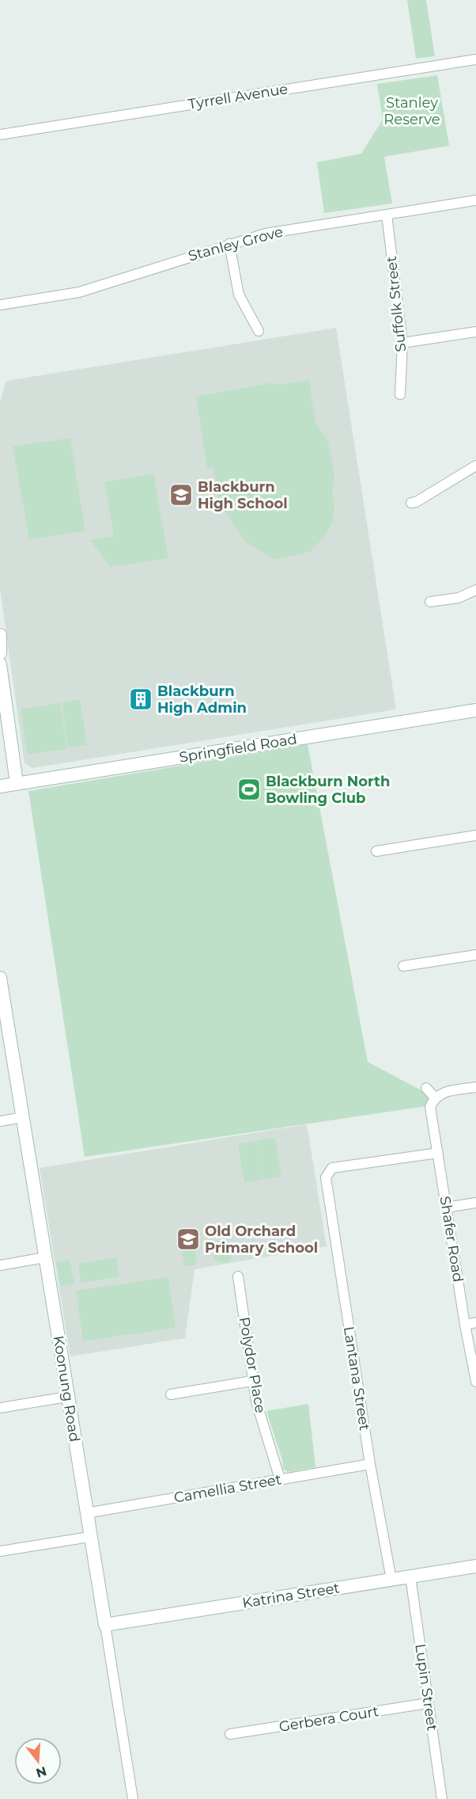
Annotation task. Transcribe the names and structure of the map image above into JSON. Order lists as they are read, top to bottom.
{
  "streets": {
    "street": [
      "Tyrrell Avenue",
      "Stanley Grove",
      "Suffolk Street",
      "Springfield Road",
      "Shafer Road",
      "Polydor Place",
      "Lantana Street",
      "Koonung Road",
      "Camellia Street",
      "Katrina Street",
      "Lupin Street",
      "Gerbera Court"
    ]
  },
  "crossings": [
    ["Stanley Grove", "Suffolk Street"],
    ["Shafer Road", "Lantana Street"],
    ["Polydor Place", "Camellia Street"],
    ["Lantana Street", "Camellia Street"],
    ["Lantana Street", "Katrina Street"],
    ["Koonung Road", "Camellia Street"],
    ["Koonung Road", "Katrina Street"],
    ["Katrina Street", "Lupin Street"],
    ["Lupin Street", "Gerbera Court"]
  ],
  "parks": ["Stanley Reserve"],
  "places": {
    "school or university": ["Blackburn High School", "Old Orchard Primary School"],
    "building": ["Blackburn High Admin"],
    "sports": ["Blackburn North Bowling Club"]
  },
  "north": "bottom"
}
